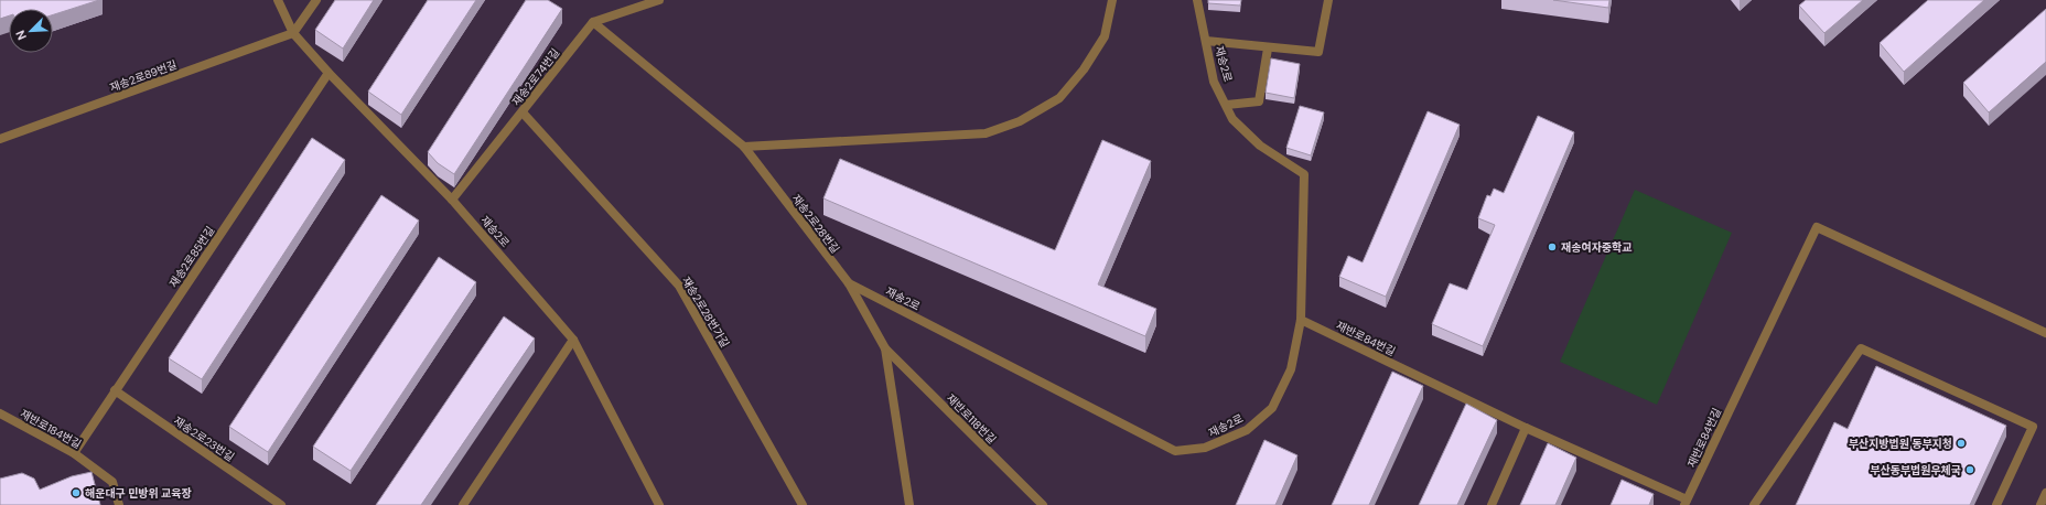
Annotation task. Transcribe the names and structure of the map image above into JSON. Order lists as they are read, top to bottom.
{
  "streets": {
    "street": [
      "재송2로",
      "재송2로89번길",
      "재송2로74번길",
      "재송2로28번길",
      "재송2로85번길",
      "재송2로28번가길",
      "재반로84번길",
      "재반로118번길",
      "재반로184번길",
      "재송2로23번길"
    ]
  },
  "crossings": [
    ["재송2로", "재송2로89번길"],
    ["재송2로", "재송2로74번길"],
    ["재송2로", "재송2로28번길"],
    ["재송2로", "재송2로85번길"],
    ["재송2로", "재반로84번길"],
    ["재송2로74번길", "재송2로28번길"],
    ["재송2로74번길", "재송2로28번가길"],
    ["재송2로28번길", "재반로118번길"],
    ["재송2로85번길", "재반로184번길"],
    ["재송2로85번길", "재송2로23번길"]
  ],
  "places": [
    "재송여자중학교",
    "부산지방법원 동부지청",
    "부산동부법원우체국",
    "해운대구 민방위 교육장"
  ],
  "north": "bottom left"
}
